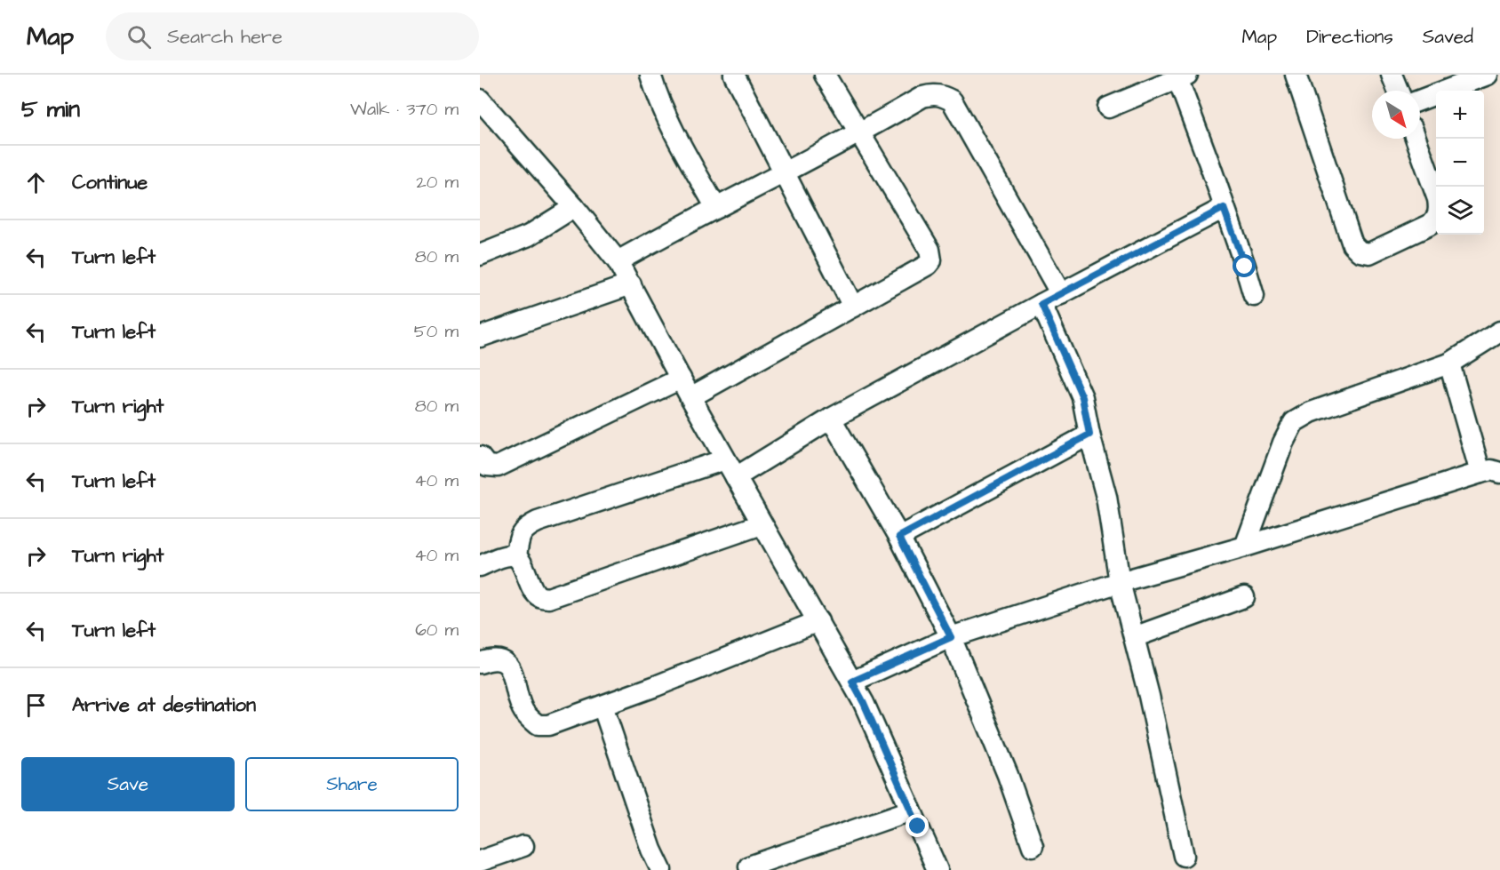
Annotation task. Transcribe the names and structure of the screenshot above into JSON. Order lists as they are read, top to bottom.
{
  "north": "bottom right",
  "page": {
    "header": "Map",
    "search": "Search here",
    "nav": ["Map", "Directions", "Saved"],
    "heading": ["5 min", "Walk · 370 m"],
    "map_buttons": ["+", "−"],
    "list": [
      ["Continue", "20 m"],
      ["Turn left", "80 m"],
      ["Turn left", "50 m"],
      ["Turn right", "80 m"],
      ["Turn left", "40 m"],
      ["Turn right", "40 m"],
      ["Turn left", "60 m"],
      "Arrive at destination"
    ],
    "buttons": ["Save", "Share"]
  }
}
